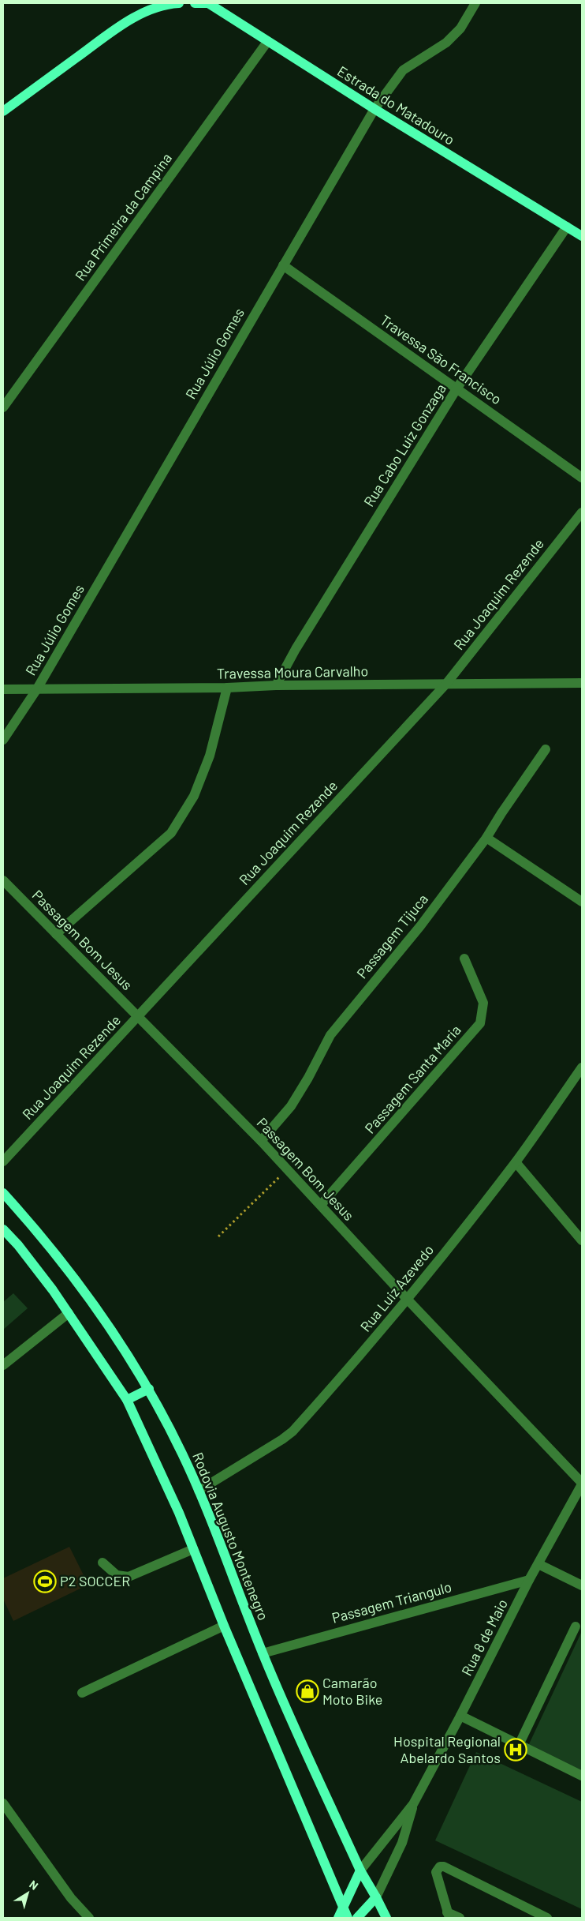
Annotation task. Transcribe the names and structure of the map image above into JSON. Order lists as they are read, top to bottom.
{
  "streets": {
    "main road": ["Estrada do Matadouro", "Rodovia Augusto Montenegro", "Rua 8 de Maio"],
    "street": [
      "Rua Primeira da Campina",
      "Rua Júlio Gomes",
      "Travessa São Francisco",
      "Rua Cabo Luiz Gonzaga",
      "Rua Joaquim Rezende",
      "Travessa Moura Carvalho",
      "Passagem Tijuca",
      "Passagem Bom Jesus",
      "Passagem Santa Maria",
      "Rua Luiz Azevedo",
      "Passagem Triangulo"
    ]
  },
  "crossings": [
    ["Estrada do Matadouro", "Rua Primeira da Campina"],
    ["Estrada do Matadouro", "Rua Júlio Gomes"],
    ["Estrada do Matadouro", "Rua Cabo Luiz Gonzaga"],
    ["Rua Júlio Gomes", "Travessa São Francisco"],
    ["Rua Júlio Gomes", "Travessa Moura Carvalho"],
    ["Travessa São Francisco", "Rua Cabo Luiz Gonzaga"],
    ["Rua Cabo Luiz Gonzaga", "Travessa Moura Carvalho"],
    ["Rua Joaquim Rezende", "Travessa Moura Carvalho"],
    ["Rua Joaquim Rezende", "Passagem Bom Jesus"],
    ["Passagem Tijuca", "Passagem Bom Jesus"],
    ["Passagem Bom Jesus", "Passagem Santa Maria"],
    ["Passagem Bom Jesus", "Rua Luiz Azevedo"],
    ["Passagem Bom Jesus", "Rua 8 de Maio"],
    ["Rua Luiz Azevedo", "Rodovia Augusto Montenegro"],
    ["Rodovia Augusto Montenegro", "Passagem Triangulo"],
    ["Rodovia Augusto Montenegro", "Rua 8 de Maio"],
    ["Passagem Triangulo", "Rua 8 de Maio"]
  ],
  "places": {
    "sports": ["P2 SOCCER"],
    "shop": ["Camarão Moto Bike"],
    "hospital": ["Hospital Regional Abelardo Santos"]
  },
  "north": "top right"
}
